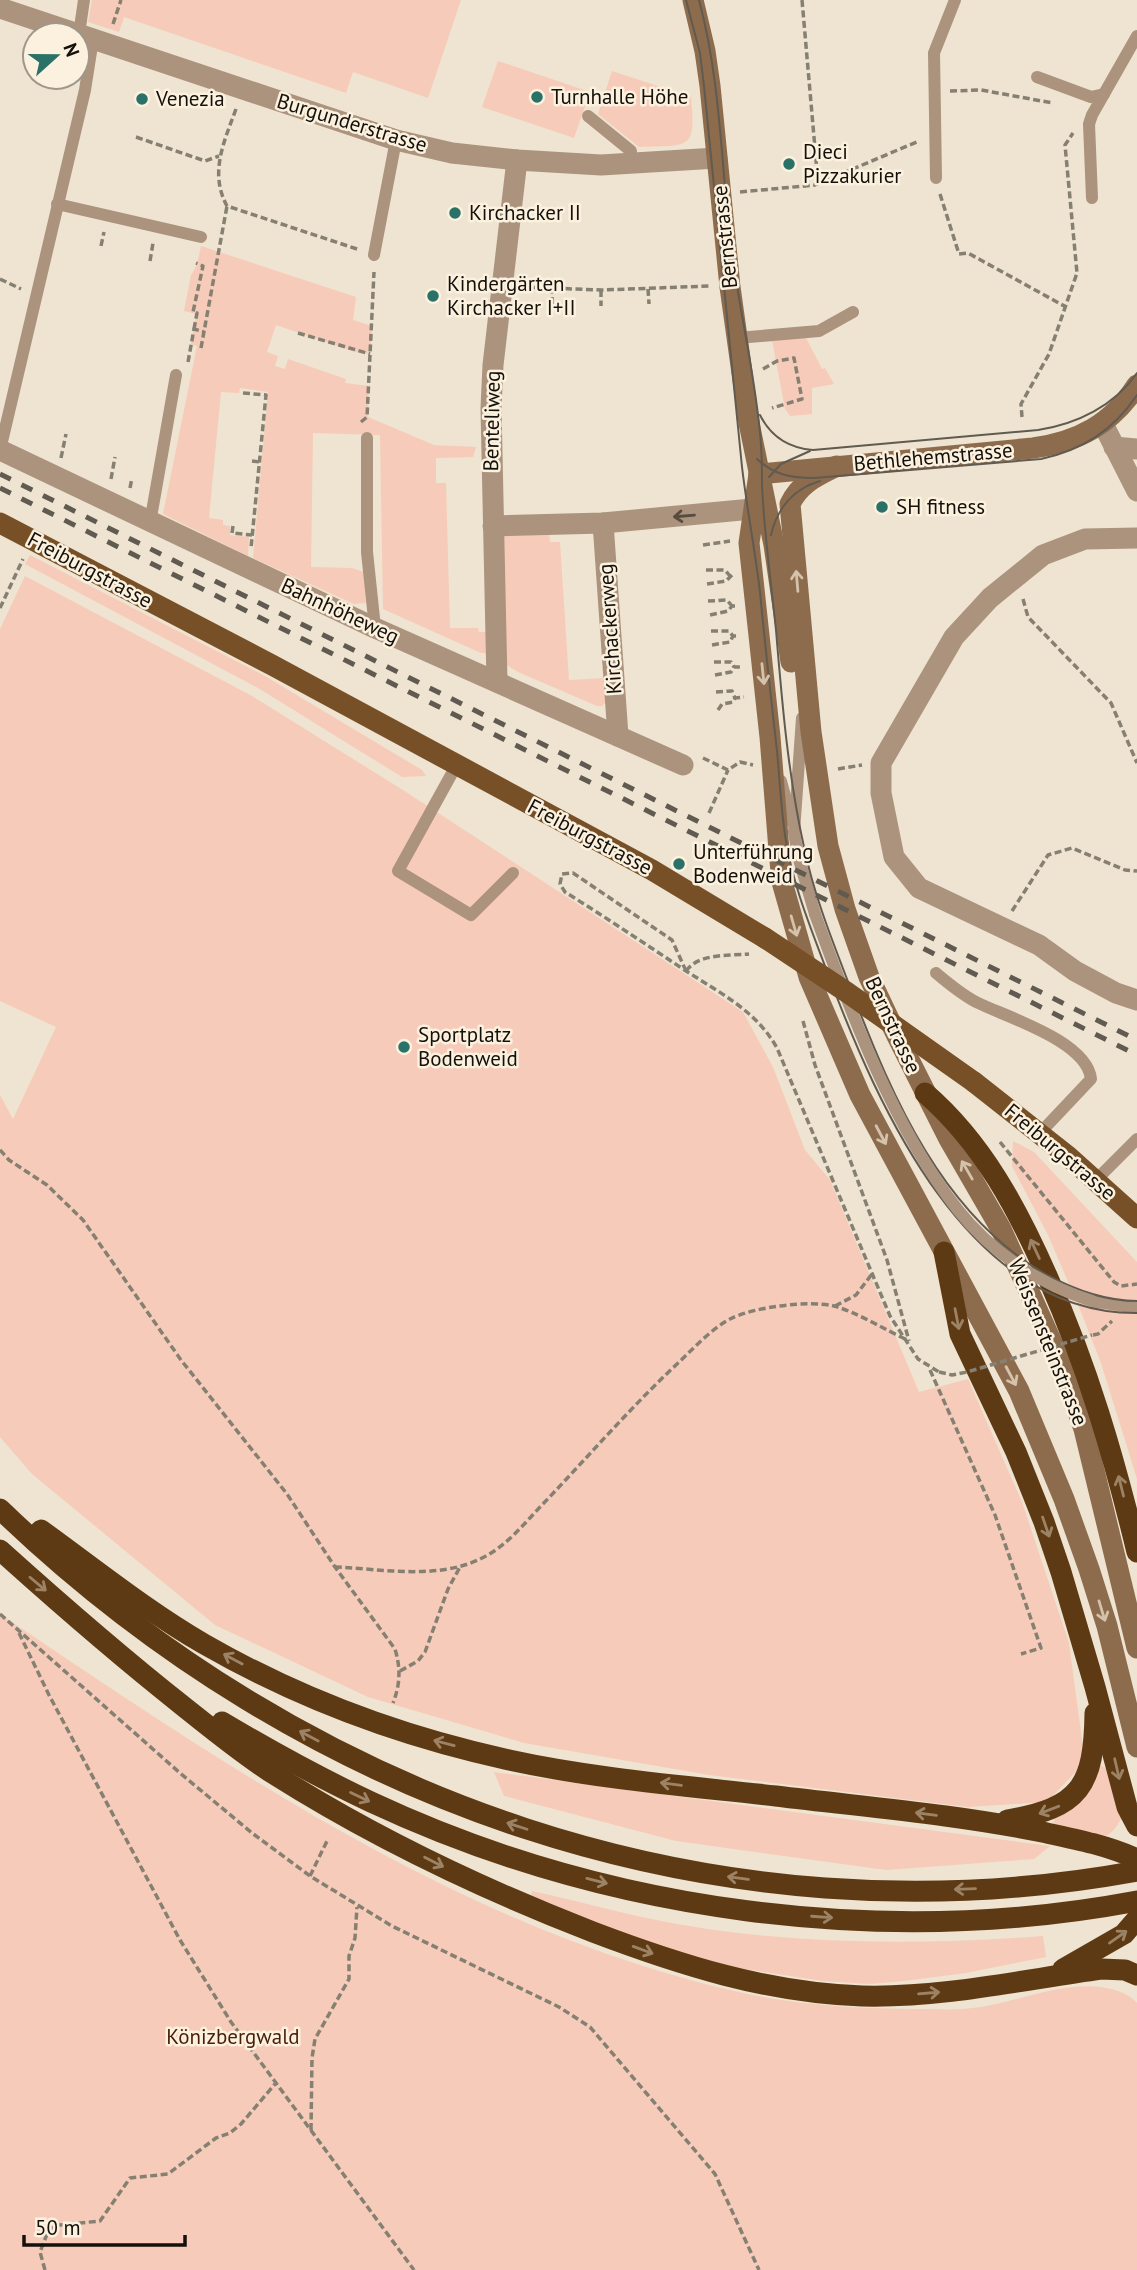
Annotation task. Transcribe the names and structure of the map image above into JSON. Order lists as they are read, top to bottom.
{
  "streets": {
    "main road": [
      "Bernstrasse",
      "Bethlehemstrasse",
      "Freiburgstrasse",
      "Weissensteinstrasse"
    ],
    "street": [
      "Burgunderstrasse",
      "Benteliweg",
      "Bahnhöheweg",
      "Kirchackerweg"
    ]
  },
  "crossings": [
    ["Burgunderstrasse", "Bernstrasse"],
    ["Burgunderstrasse", "Benteliweg"],
    ["Bernstrasse", "Bethlehemstrasse"],
    ["Bernstrasse", "Weissensteinstrasse"],
    ["Benteliweg", "Bahnhöheweg"],
    ["Bahnhöheweg", "Kirchackerweg"]
  ],
  "parks": ["Könizbergwald"],
  "places": [
    "Turnhalle Höhe",
    "Venezia",
    "Dieci Pizzakurier",
    "Kirchacker II",
    "Kindergärten Kirchacker I+II",
    "SH fitness",
    "Unterführung Bodenweid",
    "Sportplatz Bodenweid"
  ],
  "scale_bar": "50 m",
  "north": "right"
}
